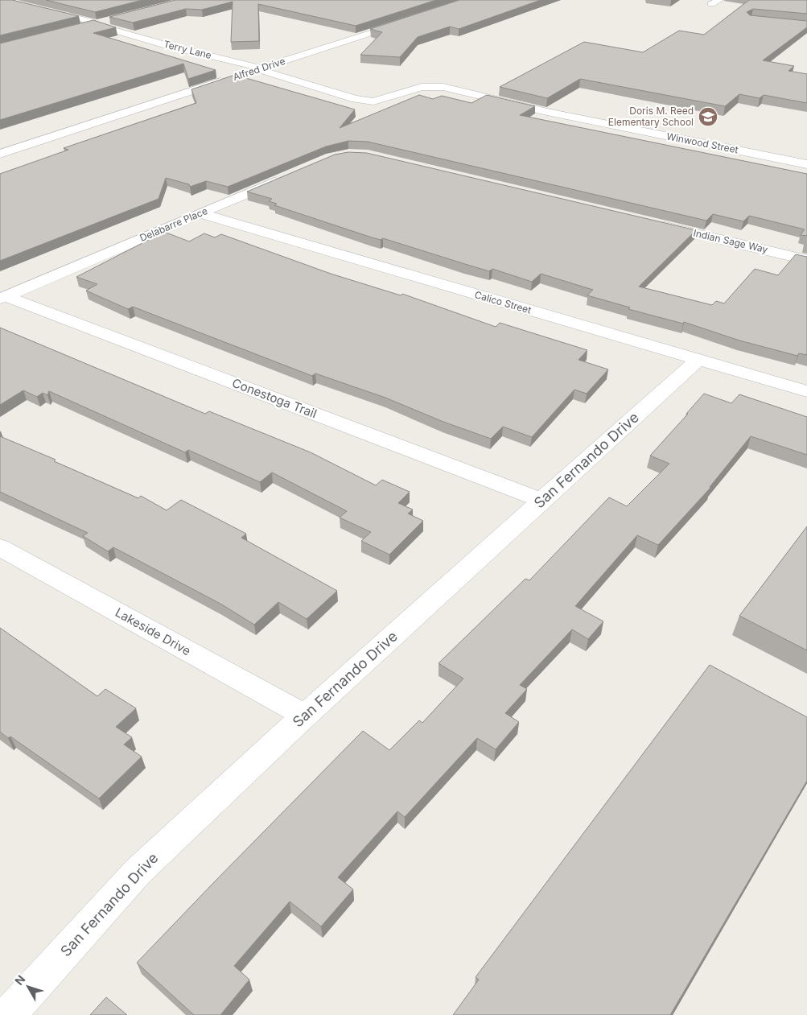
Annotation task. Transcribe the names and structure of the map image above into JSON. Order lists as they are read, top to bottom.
{
  "streets": {
    "street": [
      "Terry Lane",
      "Alfred Drive",
      "Winwood Street",
      "Delabarre Place",
      "Indian Sage Way",
      "Calico Street",
      "Conestoga Trail",
      "San Fernando Drive",
      "Lakeside Drive"
    ]
  },
  "crossings": [
    ["Terry Lane", "Alfred Drive"],
    ["Terry Lane", "Winwood Street"],
    ["Delabarre Place", "Calico Street"],
    ["Delabarre Place", "Conestoga Trail"],
    ["Calico Street", "San Fernando Drive"],
    ["Conestoga Trail", "San Fernando Drive"],
    ["San Fernando Drive", "Lakeside Drive"]
  ],
  "places": {
    "school or university": ["Doris M. Reed Elementary School"]
  },
  "north": "top left"
}
